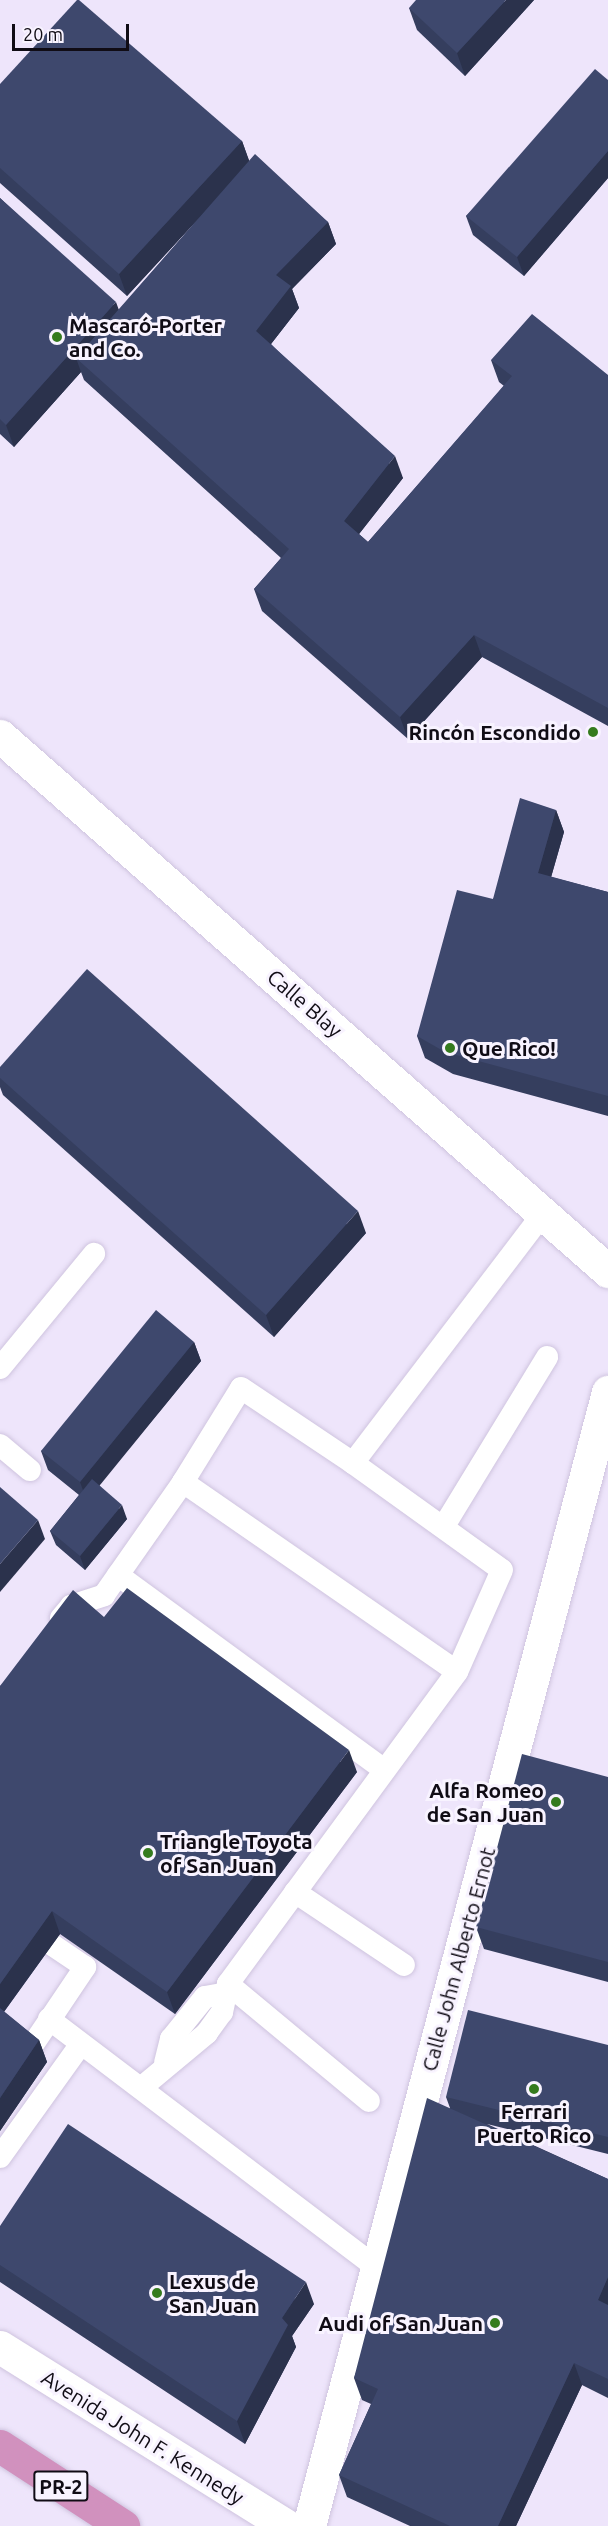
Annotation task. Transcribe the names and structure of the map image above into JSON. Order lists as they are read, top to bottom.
{
  "streets": {
    "highway": ["PR-2"],
    "street": ["Calle Blay", "Calle John Alberto Ernot", "Avenida John F. Kennedy"]
  },
  "places": [
    "Mascaró-Porter and Co.",
    "Rincón Escondido",
    "Que Rico!",
    "Alfa Romeo de San Juan",
    "Triangle Toyota of San Juan",
    "Ferrari Puerto Rico",
    "Lexus de San Juan",
    "Audi of San Juan"
  ],
  "scale_bar": "20 m"
}
